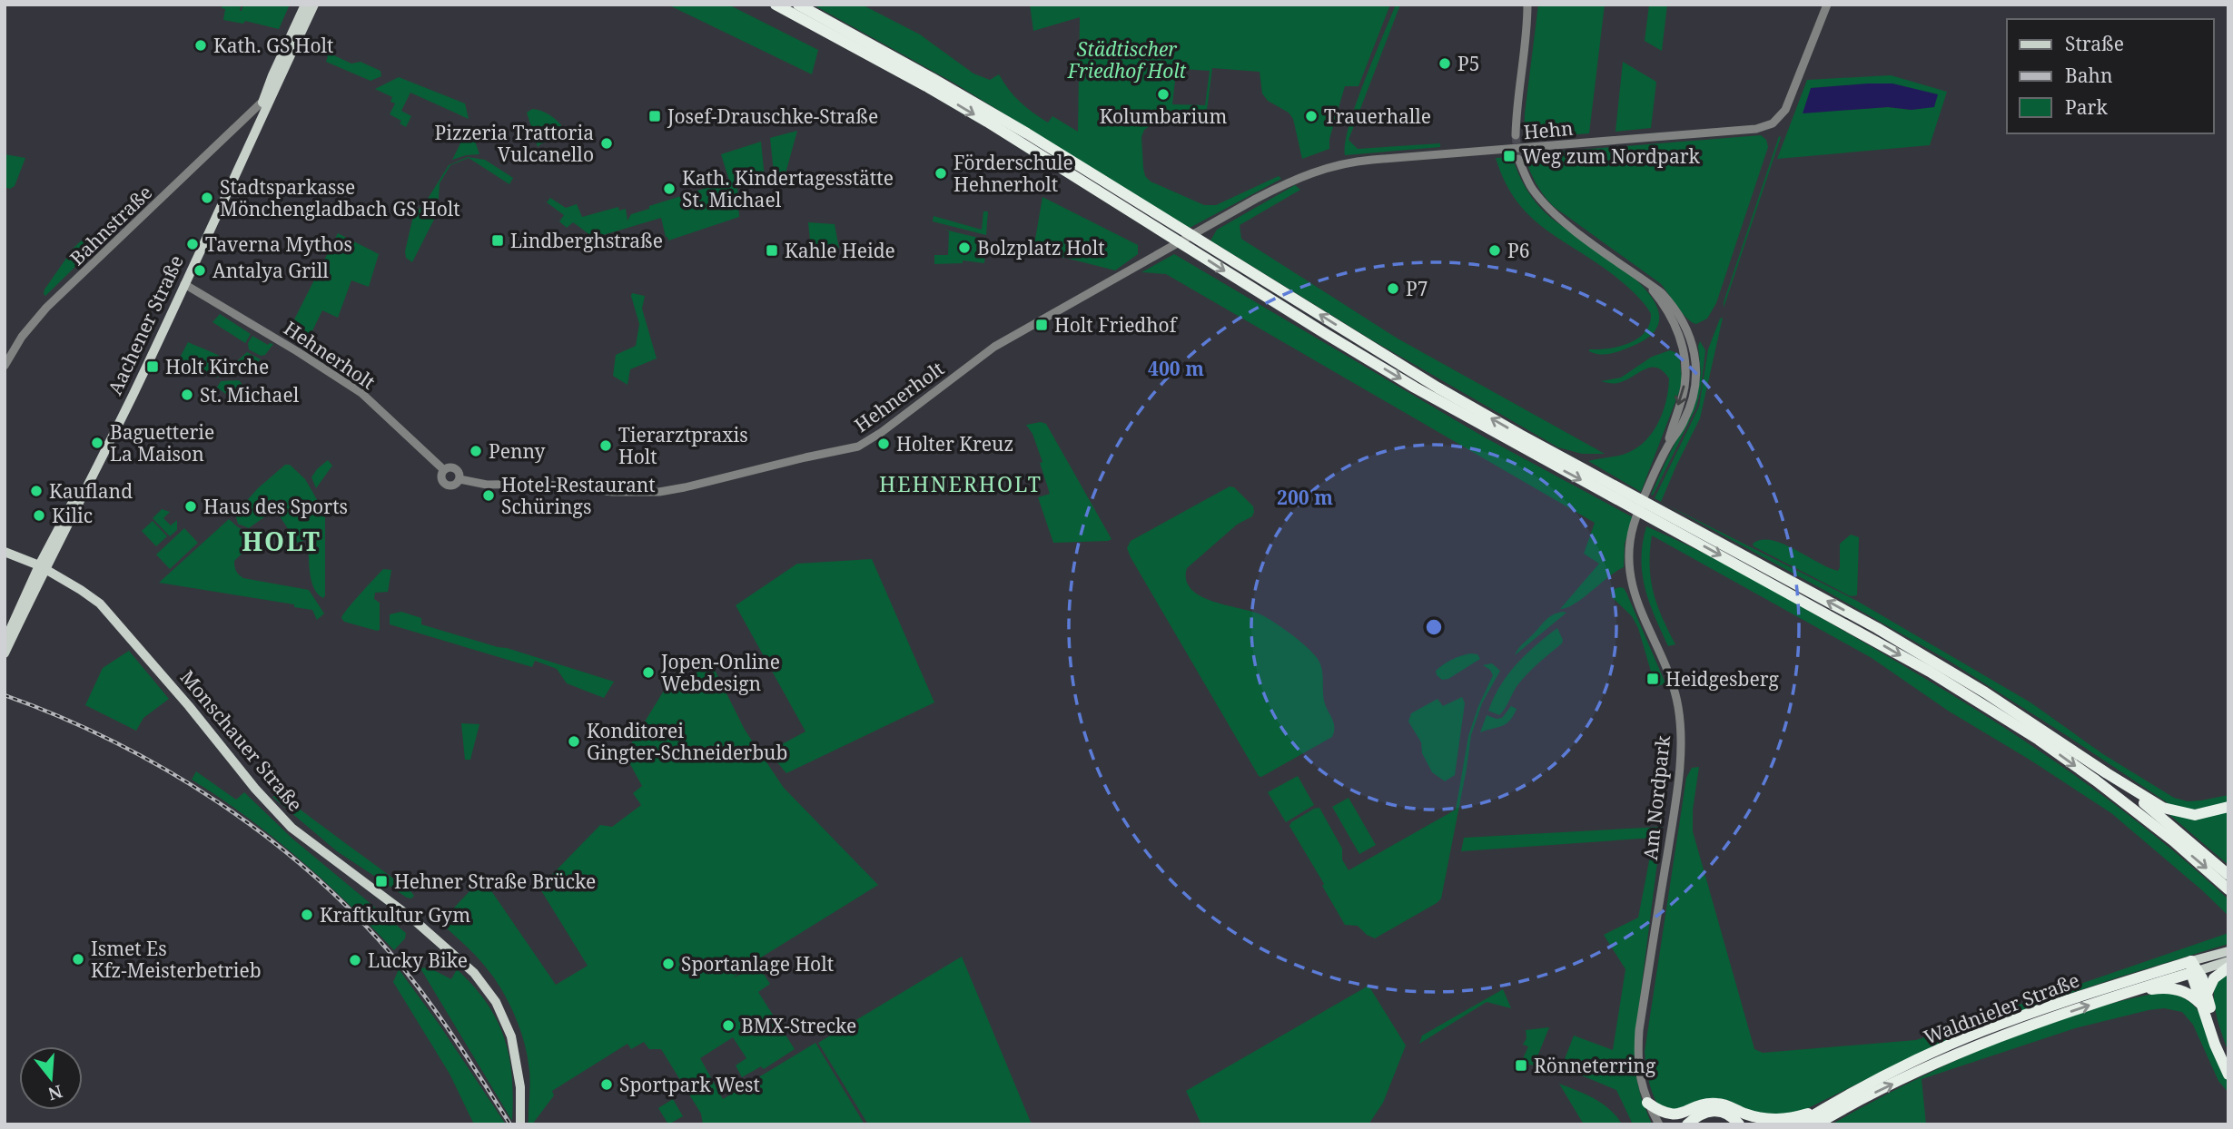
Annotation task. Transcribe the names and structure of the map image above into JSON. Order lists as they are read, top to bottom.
{
  "streets": {
    "highway": ["Waldnieler Straße"],
    "main road": ["Aachener Straße", "Monschauer Straße"],
    "street": [
      "Hehn",
      "Bahnstraße",
      "Hehnerholt",
      "Am Nordpark"
    ]
  },
  "crossings": [
    ["Hehn", "Hehnerholt"],
    ["Bahnstraße", "Aachener Straße"],
    ["Aachener Straße", "Hehnerholt"],
    ["Aachener Straße", "Monschauer Straße"]
  ],
  "one_way": ["Waldnieler Straße"],
  "districts": ["HEHNERHOLT", "HOLT"],
  "parks": ["Städtischer Friedhof Holt"],
  "places": {
    "other": [
      "Kath. GS Holt",
      "P5",
      "Kolumbarium",
      "Trauerhalle",
      "Pizzeria Trattoria Vulcanello",
      "Förderschule Hehnerholt",
      "Kath. Kindertagesstätte St. Michael",
      "Stadtsparkasse Mönchengladbach GS Holt",
      "Taverna Mythos",
      "Bolzplatz Holt",
      "P6",
      "Antalya Grill",
      "P7",
      "St. Michael",
      "Baguetterie La Maison",
      "Holter Kreuz",
      "Tierarztpraxis Holt",
      "Penny",
      "Kaufland",
      "Hotel-Restaurant Schürings",
      "Haus des Sports",
      "Kilic",
      "Jopen-Online Webdesign",
      "Konditorei Gingter-Schneiderbub",
      "Kraftkultur Gym",
      "Ismet Es Kfz-Meisterbetrieb",
      "Lucky Bike",
      "Sportanlage Holt",
      "BMX-Strecke",
      "Sportpark West"
    ],
    "transit": [
      "Josef-Drauschke-Straße",
      "Weg zum Nordpark",
      "Lindberghstraße",
      "Kahle Heide",
      "Holt Friedhof",
      "Holt Kirche",
      "Heidgesberg",
      "Hehner Straße Brücke",
      "Rönneterring"
    ]
  },
  "legend": ["Straße", "Bahn", "Park"],
  "north": "bottom",
  "rings": ["400 m", "200 m"]
}
